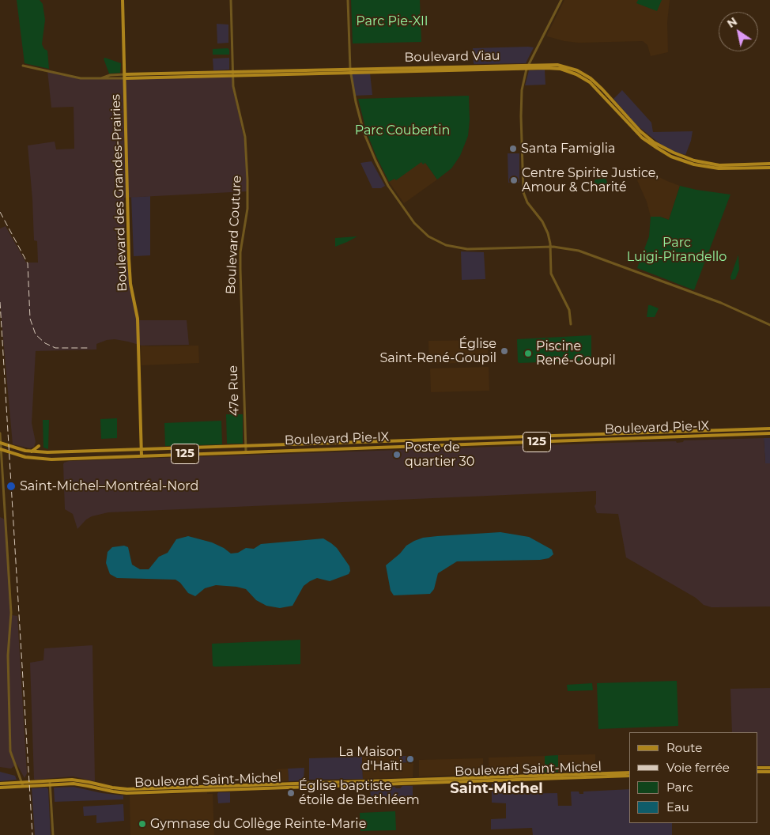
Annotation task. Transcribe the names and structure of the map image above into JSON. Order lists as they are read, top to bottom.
{
  "streets": {
    "main road": [
      "Boulevard Viau",
      "Boulevard des Grandes-Prairies",
      "Boulevard Pie-IX",
      "125",
      "Boulevard Saint-Michel"
    ],
    "street": ["Boulevard Couture", "47e Rue"]
  },
  "crossings": [
    ["Boulevard Viau", "Boulevard des Grandes-Prairies"],
    ["Boulevard Viau", "Boulevard Couture"],
    ["Boulevard des Grandes-Prairies", "Boulevard Pie-IX"],
    ["Boulevard Couture", "47e Rue"],
    ["47e Rue", "Boulevard Pie-IX"]
  ],
  "districts": ["Saint-Michel"],
  "parks": ["Parc Pie-XII", "Parc Coubertin", "Parc Luigi-Pirandello"],
  "places": [
    "Santa Famiglia",
    "Centre Spirite Justice, Amour & Charité",
    "Église Saint-René-Goupil",
    "Piscine René-Goupil",
    "Poste de quartier 30",
    "Saint-Michel–Montréal-Nord",
    "La Maison d'Haïti",
    "Église baptiste étoile de Bethléem",
    "Gymnase du Collège Reinte-Marie"
  ],
  "legend": [
    "Route",
    "Voie ferrée",
    "Parc",
    "Eau"
  ],
  "north": "top left"
}
